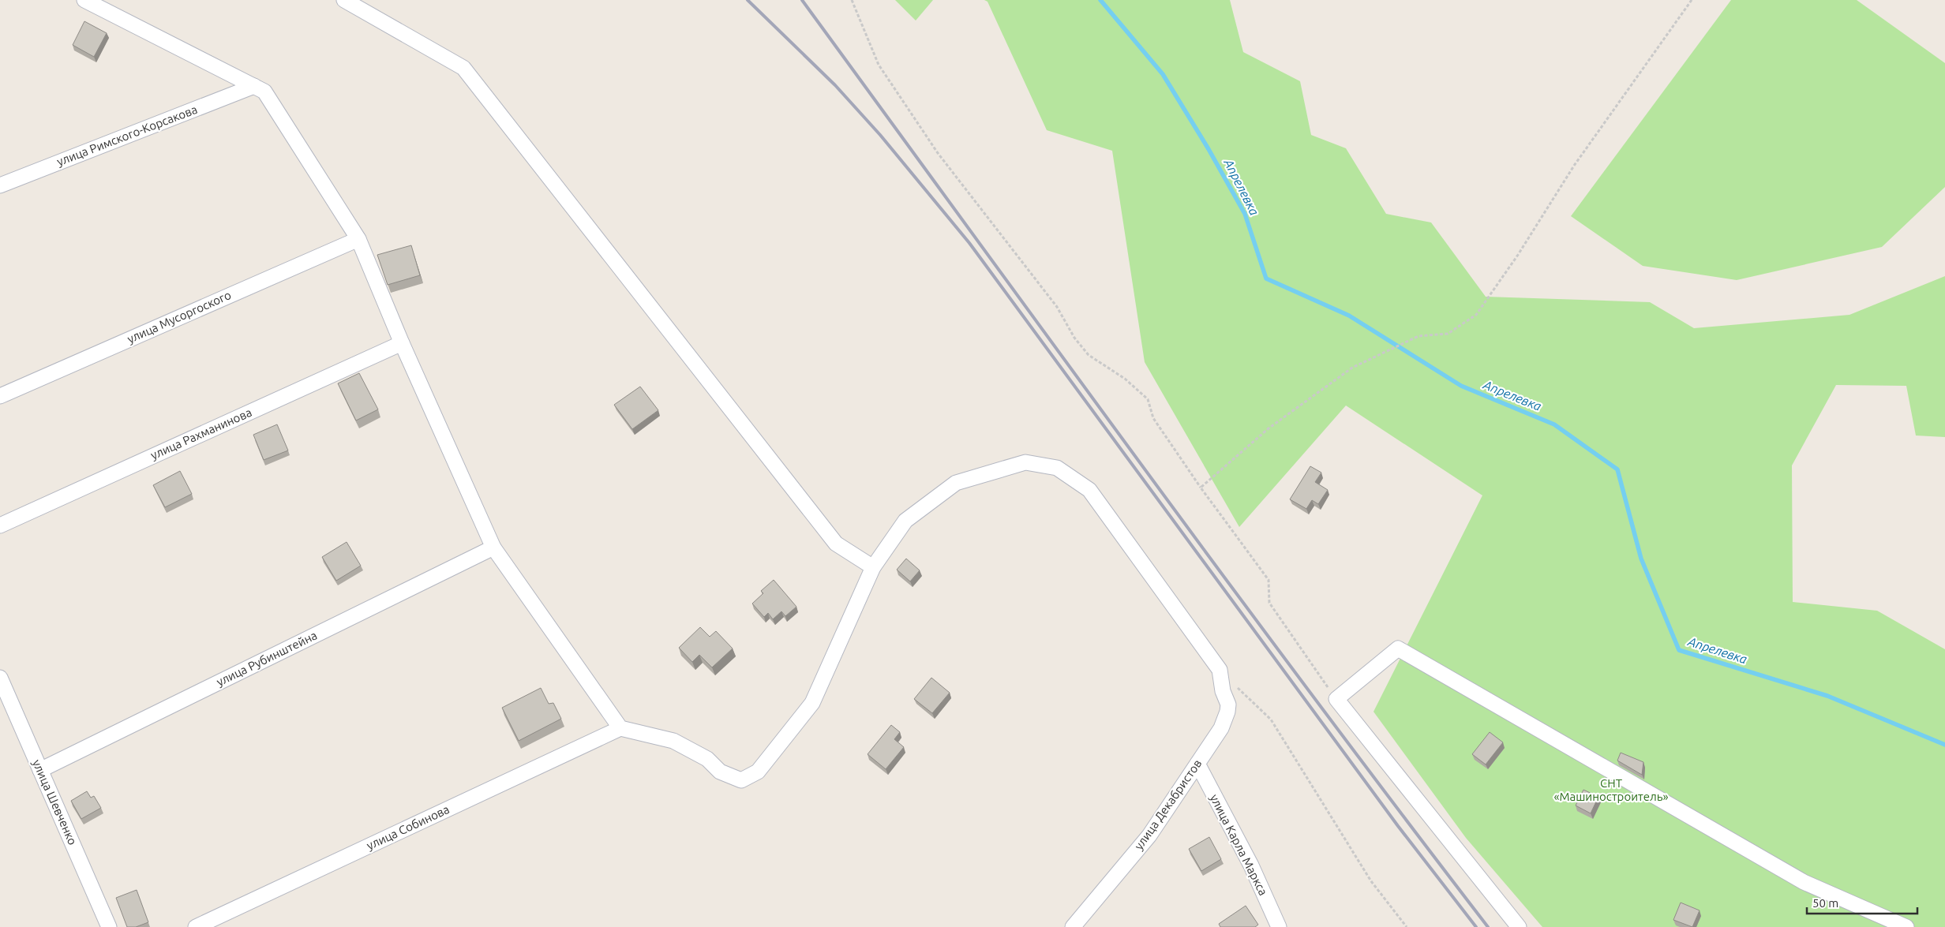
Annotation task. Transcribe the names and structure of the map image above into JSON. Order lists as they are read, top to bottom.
{
  "streets": {
    "street": [
      "улица Римского-Корсакова",
      "улица Мусоргоского",
      "улица Рахманинова",
      "улица Рубинштейна",
      "улица Шевченко",
      "улица Декабристов",
      "улица Собинова",
      "улица Карла Маркса"
    ]
  },
  "crossings": [
    ["улица Рубинштейна", "улица Шевченко"],
    ["улица Декабристов", "улица Карла Маркса"]
  ],
  "water": ["Апрелевка"],
  "parks": ["СНТ «Машиностроитель»"],
  "scale_bar": "50 m"
}
